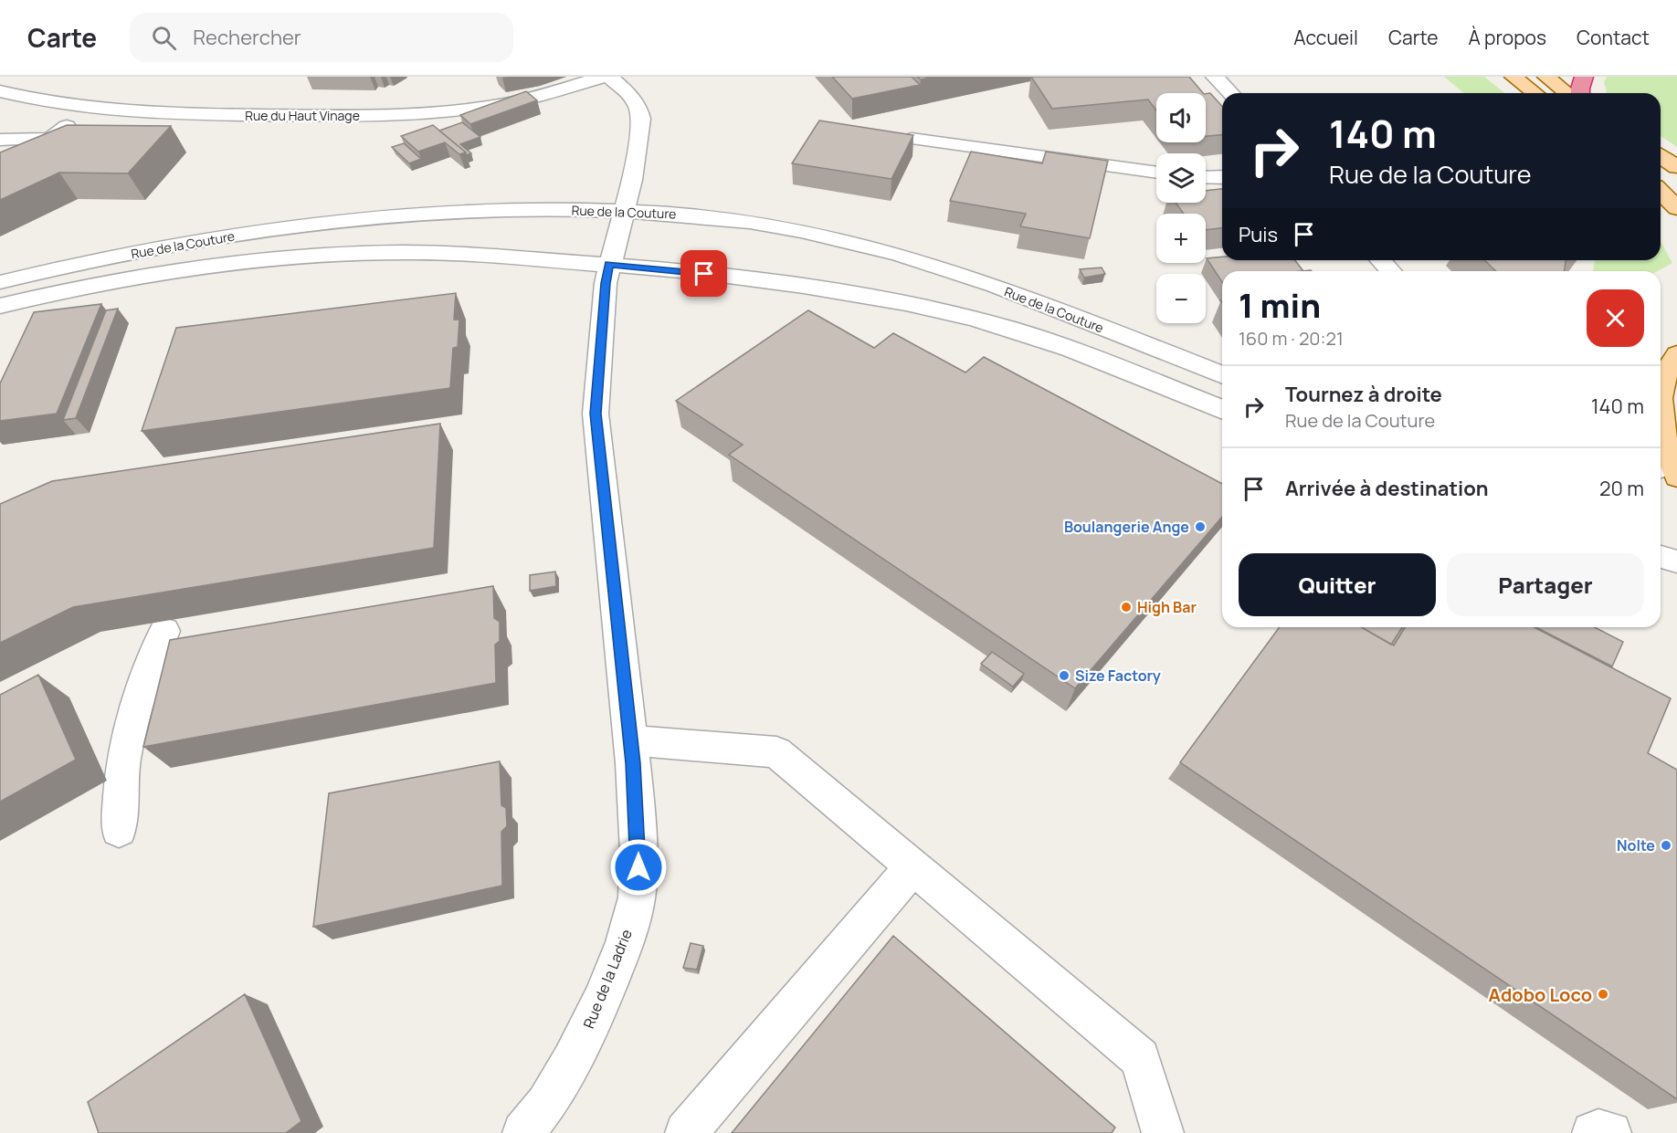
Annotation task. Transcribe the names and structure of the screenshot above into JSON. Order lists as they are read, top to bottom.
{
  "streets": {
    "street": ["Rue du Haut Vinage", "Rue de la Couture", "Rue de la Ladrie"]
  },
  "crossings": [
    ["Rue de la Couture", "Rue de la Ladrie"]
  ],
  "places": [
    "Boulangerie Ange",
    "High Bar",
    "Size Factory",
    "Nolte",
    "Adobo Loco"
  ],
  "page": {
    "header": "Carte",
    "search": "Rechercher",
    "nav": [
      "Accueil",
      "Carte",
      "À propos",
      "Contact"
    ],
    "map_buttons": ["+", "−"],
    "turn": ["140 m", "Rue de la Couture"],
    "then": "Puis",
    "heading": ["1 min", "160 m · 20:21"],
    "list": [
      {
        "name": "Tournez à droite",
        "note": "Rue de la Couture",
        "value": "140 m"
      },
      {
        "name": "Arrivée à destination",
        "value": "20 m"
      }
    ],
    "buttons": ["Quitter", "Partager"]
  }
}
